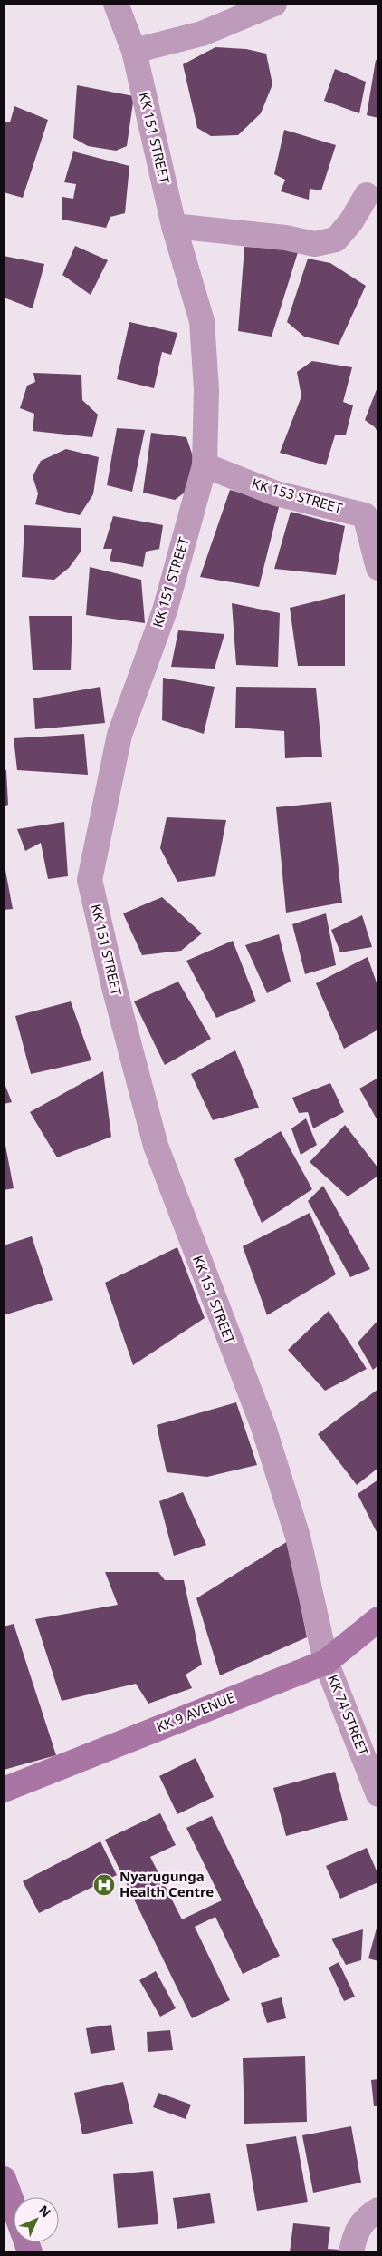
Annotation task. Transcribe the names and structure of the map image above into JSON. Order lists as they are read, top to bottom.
{
  "streets": {
    "main road": ["KK 9 AVENUE"],
    "street": ["KK 151 STREET", "KK 153 STREET", "KK 74 STREET"]
  },
  "crossings": [
    ["KK 151 STREET", "KK 153 STREET"],
    ["KK 151 STREET", "KK 9 AVENUE"],
    ["KK 151 STREET", "KK 74 STREET"],
    ["KK 9 AVENUE", "KK 74 STREET"]
  ],
  "places": {
    "hospital": ["Nyarugunga Health Centre"]
  },
  "north": "top right"
}
